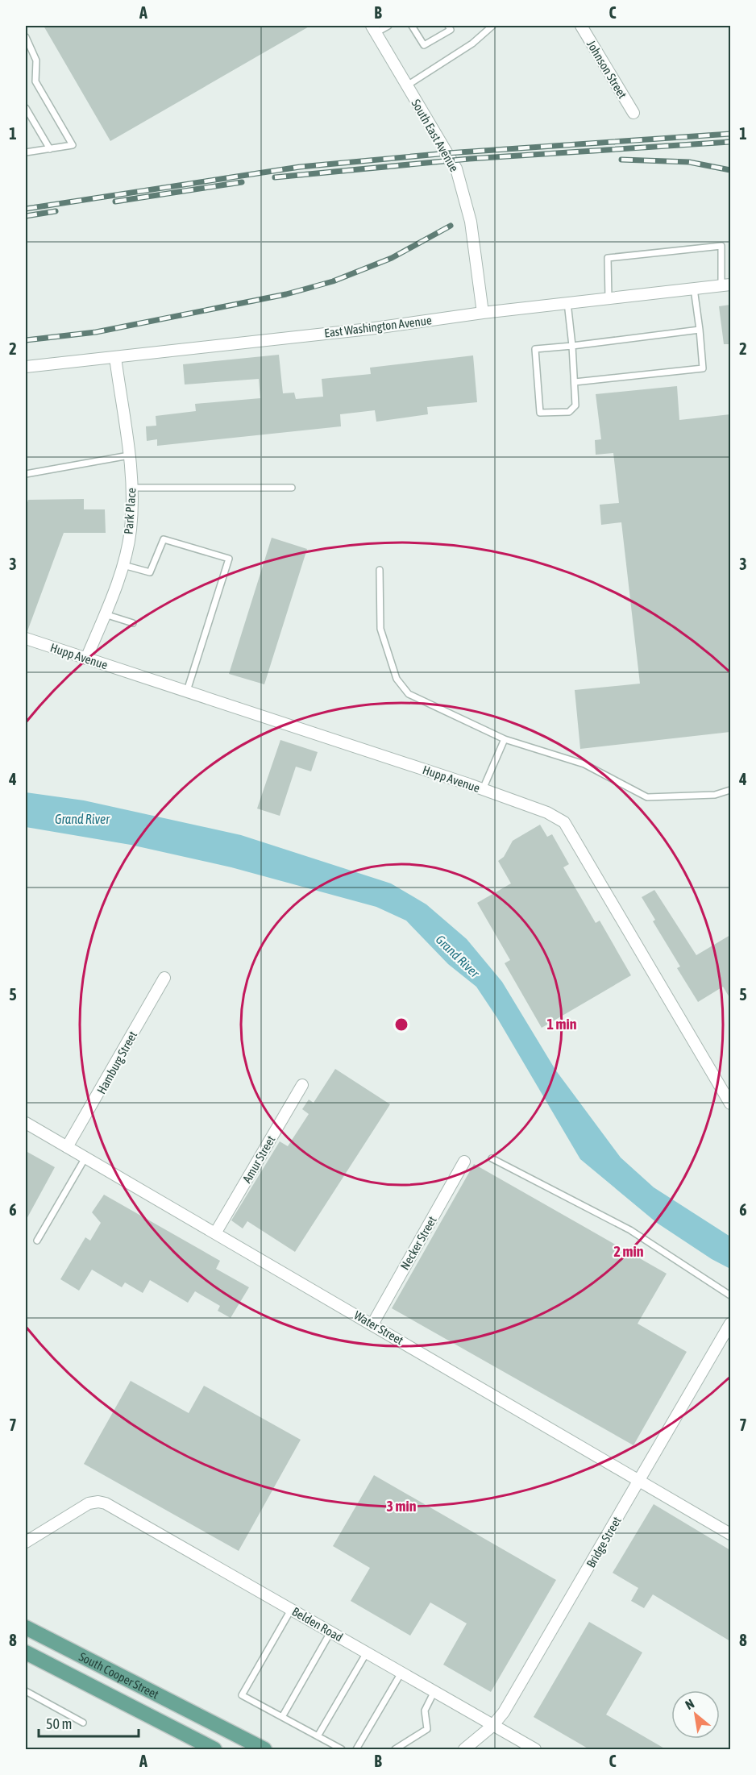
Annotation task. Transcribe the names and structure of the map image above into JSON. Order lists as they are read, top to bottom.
{
  "streets": {
    "main road": ["South Cooper Street"],
    "street": [
      "Johnson Street",
      "South East Avenue",
      "East Washington Avenue",
      "Park Place",
      "Hupp Avenue",
      "Hamburg Street",
      "Amur Street",
      "Necker Street",
      "Water Street",
      "Bridge Street",
      "Belden Road"
    ]
  },
  "crossings": [
    ["South East Avenue", "East Washington Avenue"],
    ["East Washington Avenue", "Park Place"],
    ["Park Place", "Hupp Avenue"],
    ["Hamburg Street", "Water Street"],
    ["Amur Street", "Water Street"],
    ["Necker Street", "Water Street"],
    ["Water Street", "Bridge Street"],
    ["Bridge Street", "Belden Road"]
  ],
  "water": ["Grand River"],
  "scale_bar": "50 m",
  "north": "top left",
  "grid": {
    "columns": ["A", "B", "C"],
    "rows": [
      "1",
      "2",
      "3",
      "4",
      "5",
      "6",
      "7",
      "8"
    ]
  },
  "rings": ["1 min", "2 min", "3 min"]
}
